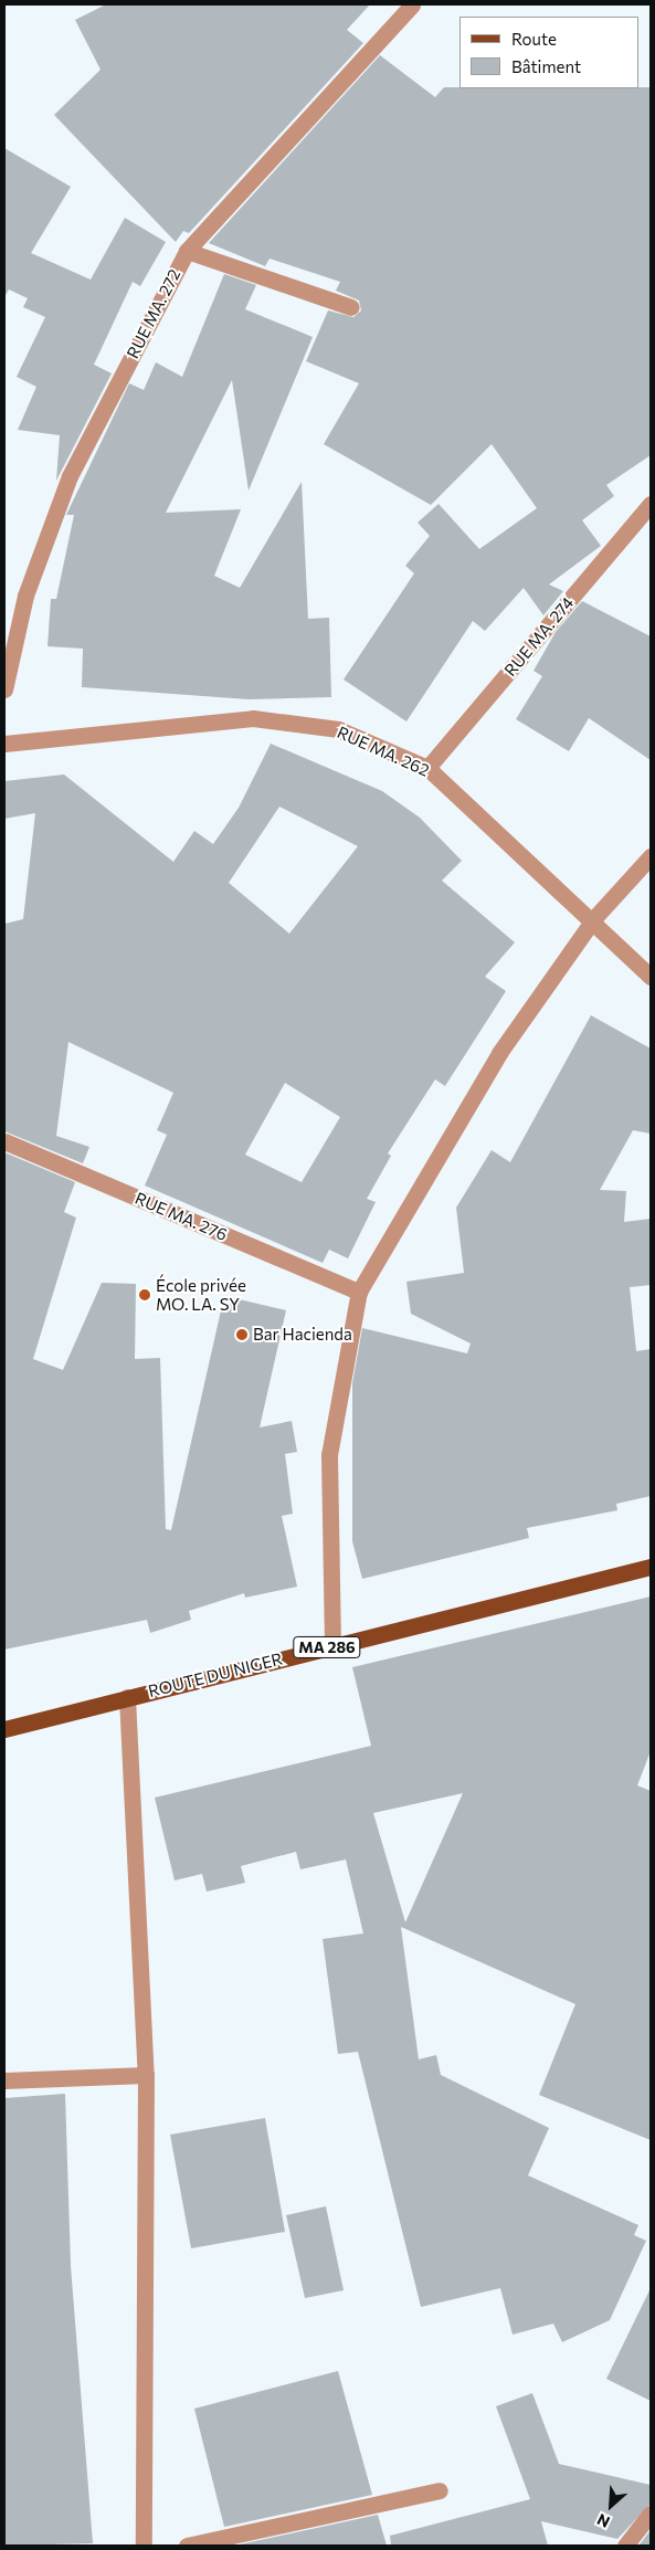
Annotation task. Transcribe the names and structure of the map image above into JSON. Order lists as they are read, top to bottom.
{
  "streets": {
    "main road": ["MA 286", "ROUTE DU NIGER"],
    "street": [
      "RUE MA. 272",
      "RUE MA. 274",
      "RUE MA. 262",
      "RUE MA. 276"
    ]
  },
  "crossings": [
    ["RUE MA. 274", "RUE MA. 262"]
  ],
  "places": ["École privée MO. LA. SY", "Bar Hacienda"],
  "legend": ["Route", "Bâtiment"],
  "north": "bottom left"
}
